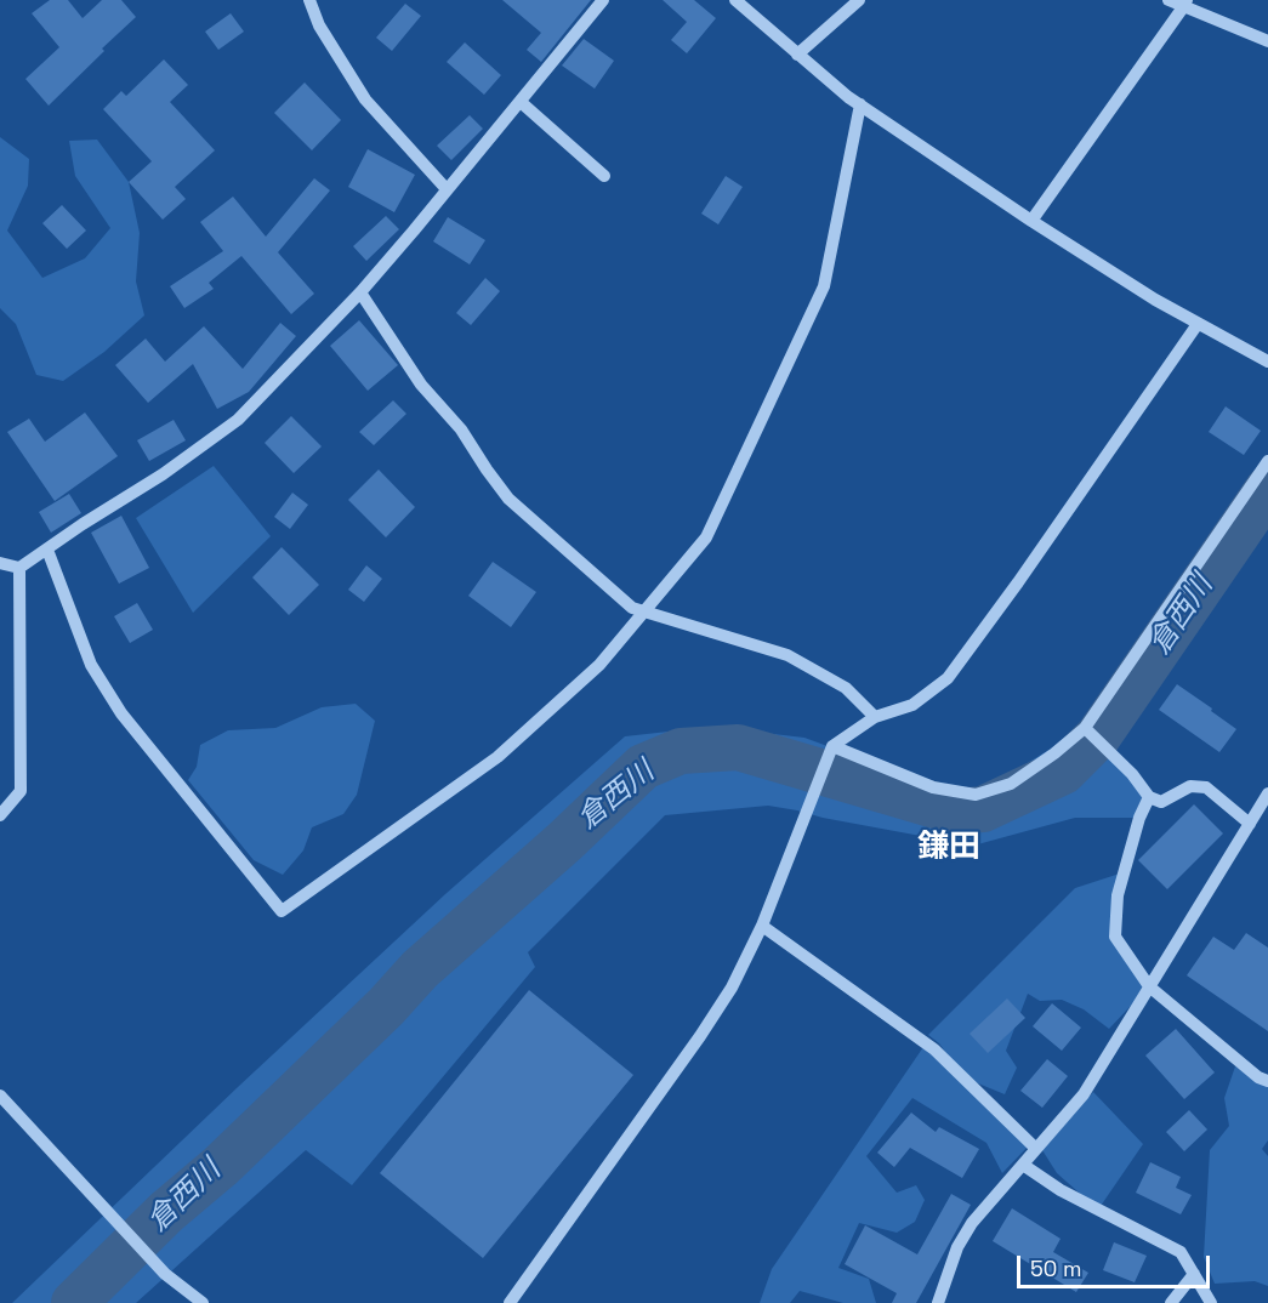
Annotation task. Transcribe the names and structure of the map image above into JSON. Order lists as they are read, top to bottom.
{
  "districts": ["鎌田"],
  "water": ["倉西川"],
  "scale_bar": "50 m"
}
